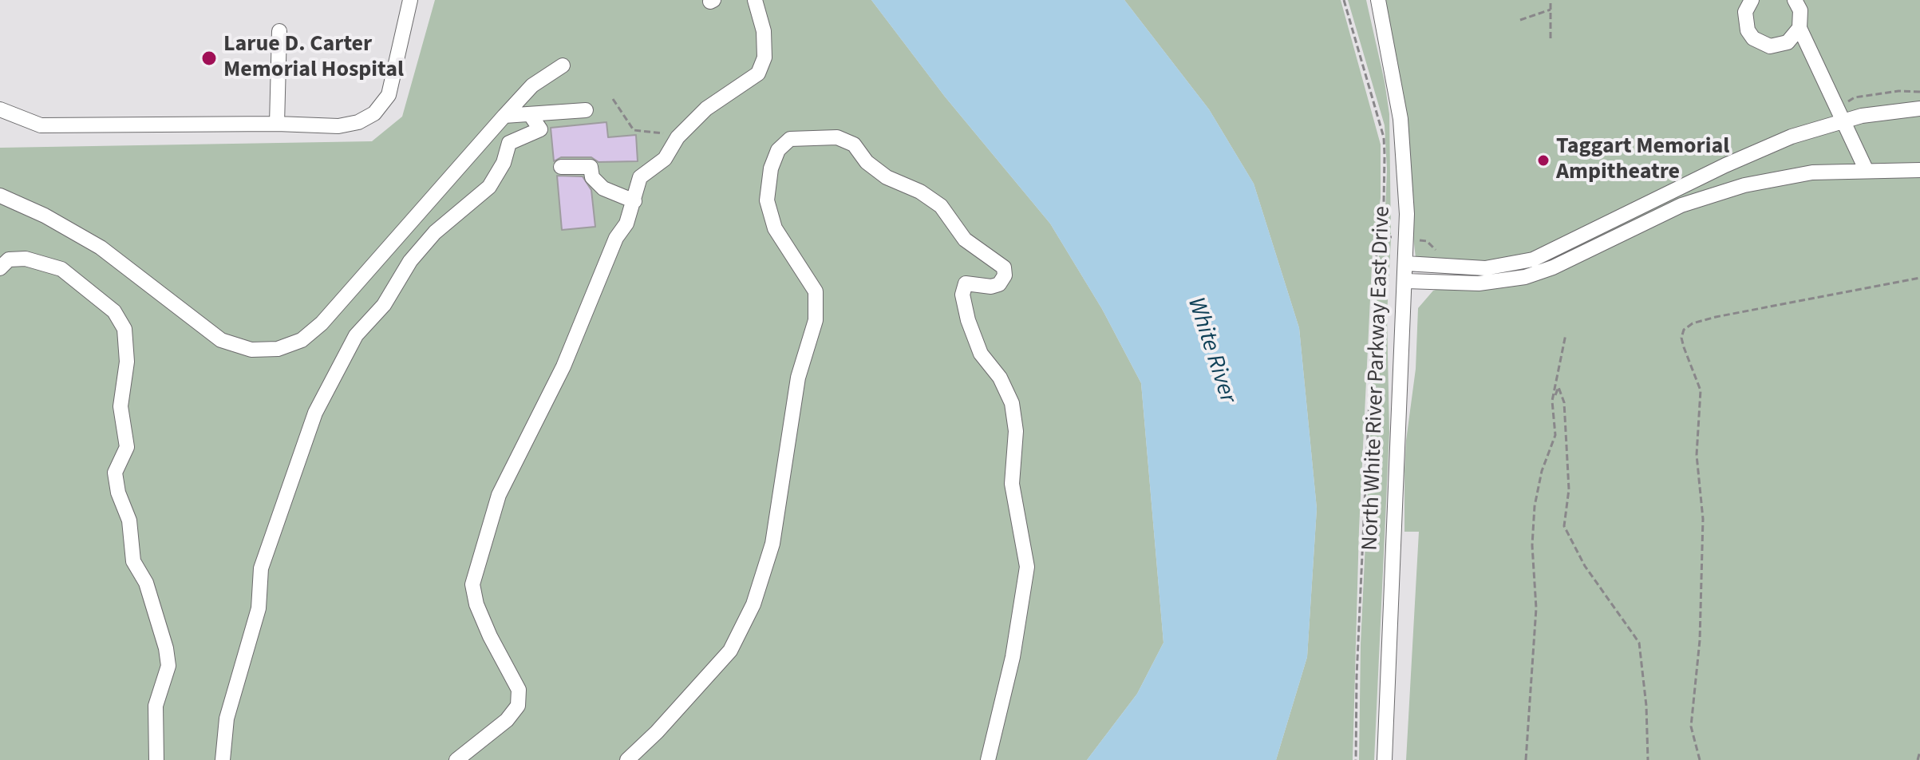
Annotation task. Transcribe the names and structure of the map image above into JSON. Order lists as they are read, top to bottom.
{
  "streets": {
    "street": ["North White River Parkway East Drive"]
  },
  "water": ["White River"],
  "places": ["Larue D. Carter Memorial Hospital", "Taggart Memorial Ampitheatre"]
}
